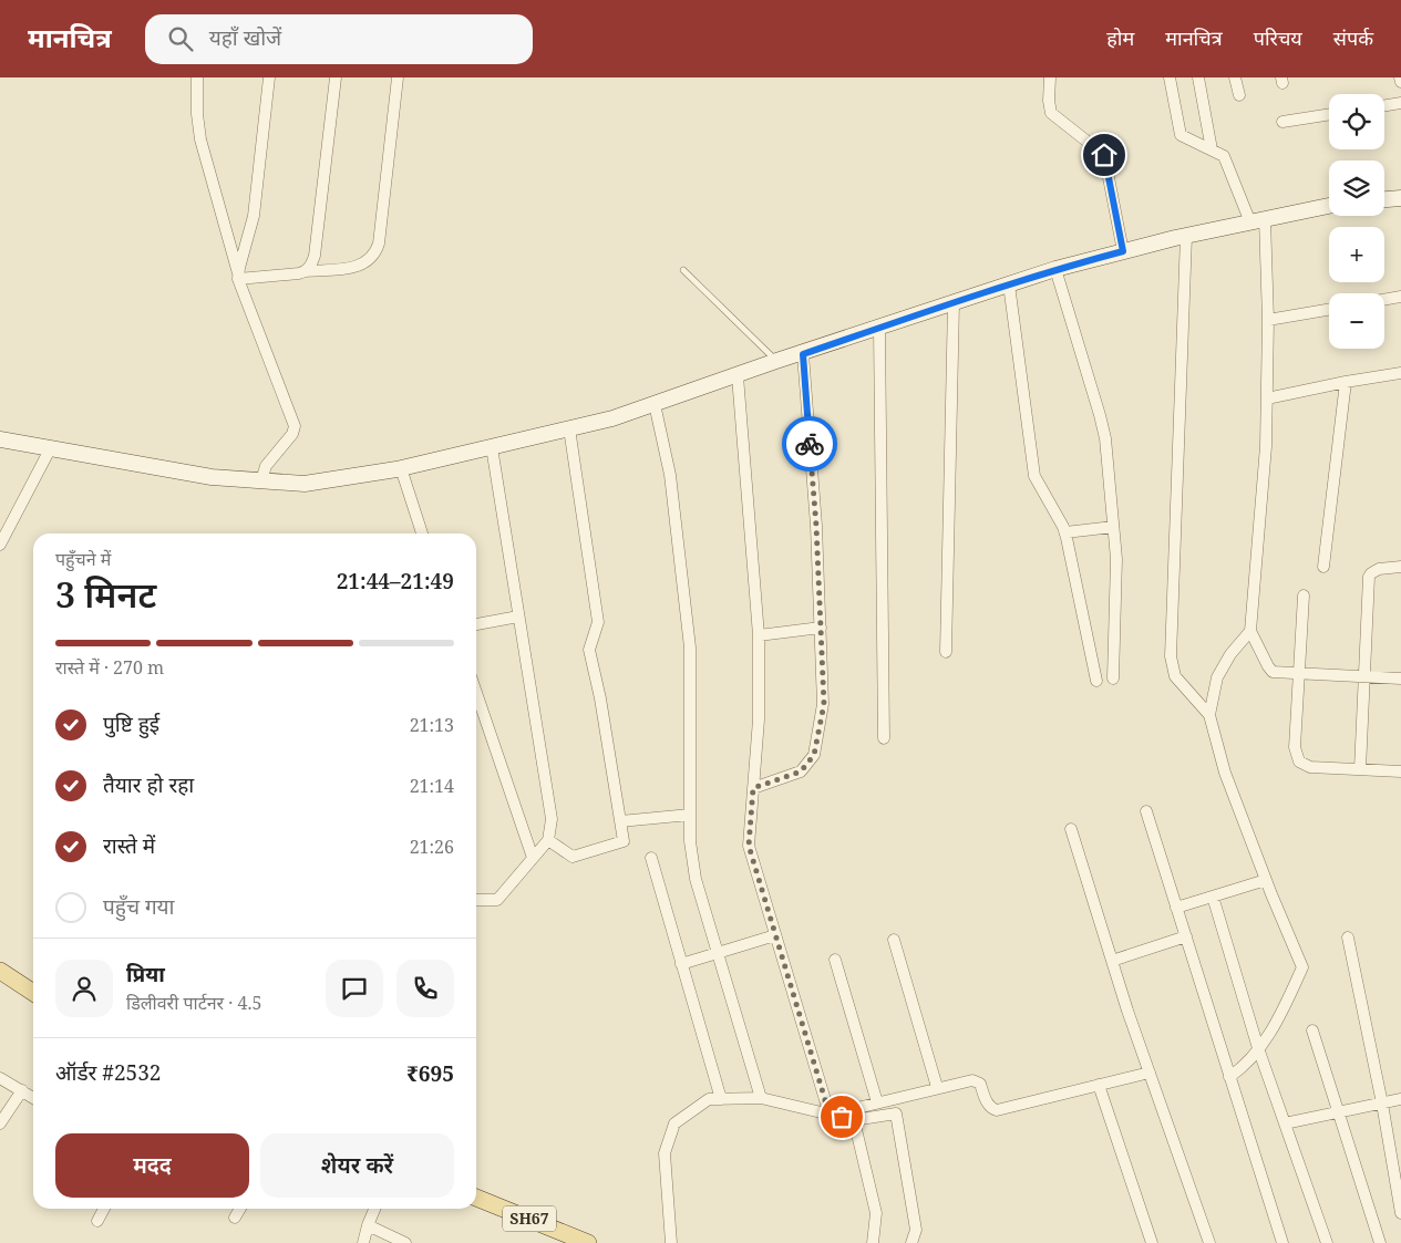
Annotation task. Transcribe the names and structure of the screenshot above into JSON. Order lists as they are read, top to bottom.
{
  "streets": {
    "main road": ["SH67"]
  },
  "page": {
    "header": "मानचित्र",
    "search": "यहाँ खोजें",
    "nav": [
      "होम",
      "मानचित्र",
      "परिचय",
      "संपर्क"
    ],
    "map_buttons": ["+", "−"],
    "heading": ["3 मिनट", "पहुँचने में", "21:44–21:49"],
    "panel": [
      "प्रिया",
      "डिलीवरी पार्टनर · 4.5",
      "ऑर्डर #2532",
      "₹695"
    ],
    "bar": "रास्ते में · 270 m",
    "list": [
      ["पुष्टि हुई", "21:13"],
      ["तैयार हो रहा", "21:14"],
      ["रास्ते में", "21:26"],
      "पहुँच गया"
    ],
    "buttons": ["मदद", "शेयर करें"]
  }
}
